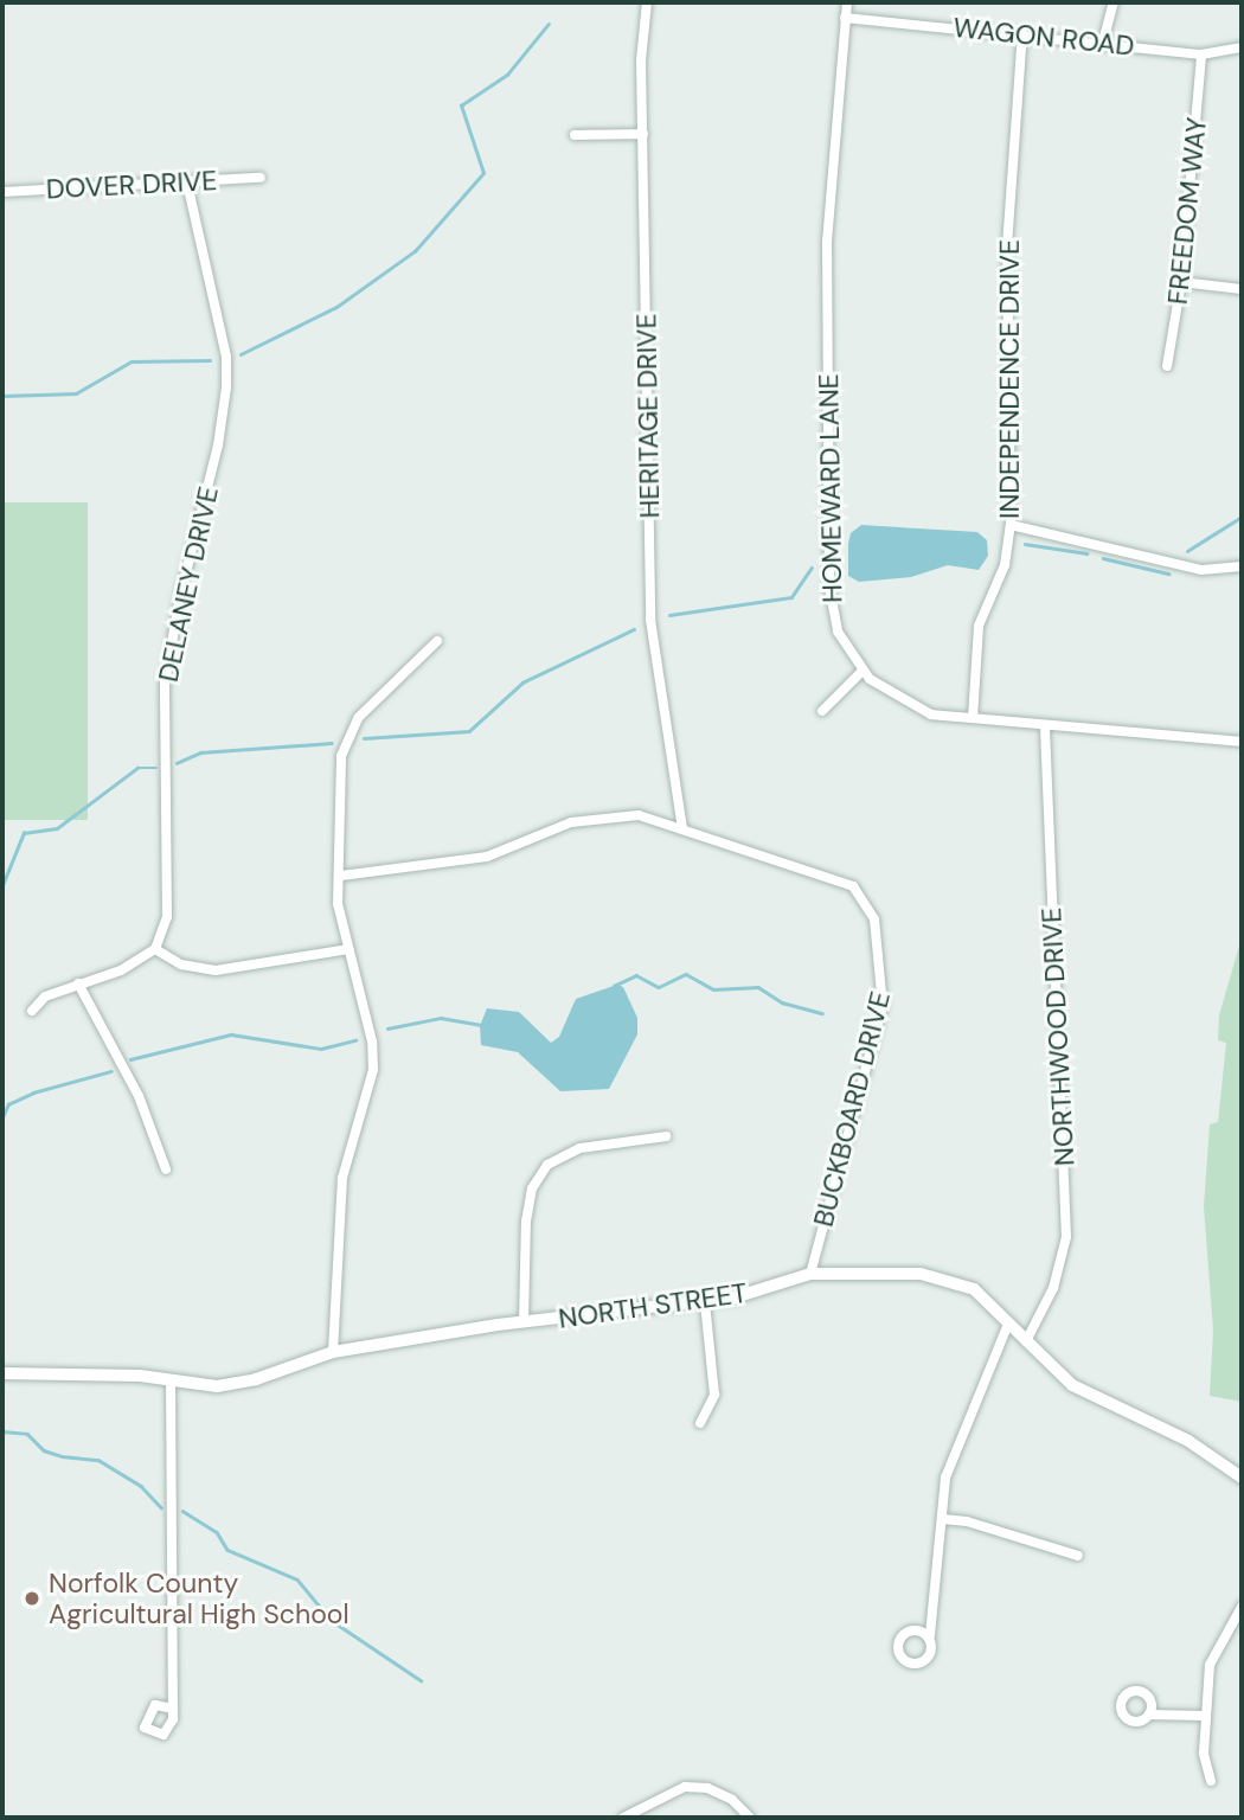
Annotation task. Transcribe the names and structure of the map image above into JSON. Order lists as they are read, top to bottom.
{
  "streets": {
    "street": [
      "WAGON ROAD",
      "DOVER DRIVE",
      "FREEDOM WAY",
      "INDEPENDENCE DRIVE",
      "HERITAGE DRIVE",
      "HOMEWARD LANE",
      "DELANEY DRIVE",
      "NORTHWOOD DRIVE",
      "BUCKBOARD DRIVE",
      "NORTH STREET"
    ]
  },
  "crossings": [
    ["WAGON ROAD", "FREEDOM WAY"],
    ["WAGON ROAD", "INDEPENDENCE DRIVE"],
    ["WAGON ROAD", "HOMEWARD LANE"],
    ["DOVER DRIVE", "DELANEY DRIVE"],
    ["INDEPENDENCE DRIVE", "HOMEWARD LANE"],
    ["HERITAGE DRIVE", "BUCKBOARD DRIVE"],
    ["HOMEWARD LANE", "NORTHWOOD DRIVE"],
    ["NORTHWOOD DRIVE", "NORTH STREET"],
    ["BUCKBOARD DRIVE", "NORTH STREET"]
  ],
  "places": ["Norfolk County Agricultural High School"]
}
